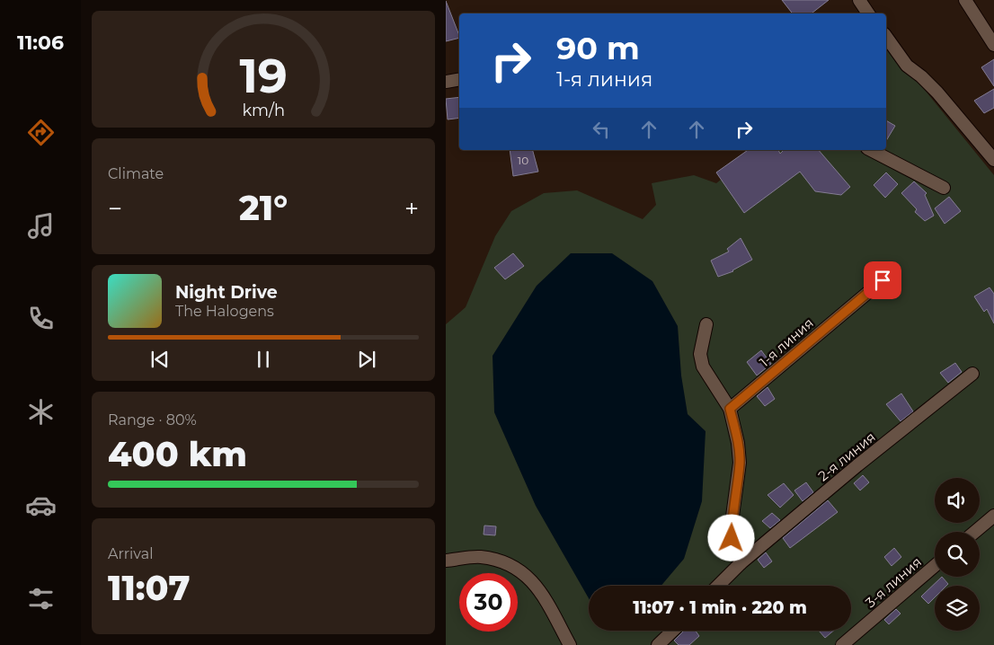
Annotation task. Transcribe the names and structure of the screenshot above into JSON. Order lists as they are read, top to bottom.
{
  "streets": {
    "street": ["1-я линия", "2-я линия", "3-я линия"]
  },
  "house_numbers": ["10"],
  "page": {
    "tabs": "11:06",
    "turn": ["90 m", "1-я линия"],
    "tile": [
      "Climate",
      ["Range · 80%", "400 km"],
      ["Arrival", "11:07"]
    ],
    "heat": ["−", "21°", "+"],
    "song": ["Night Drive", "The Halogens"],
    "limit": "30",
    "trip": "11:07 · 1 min · 220 m",
    "gauge": ["19", "km/h"]
  }
}
